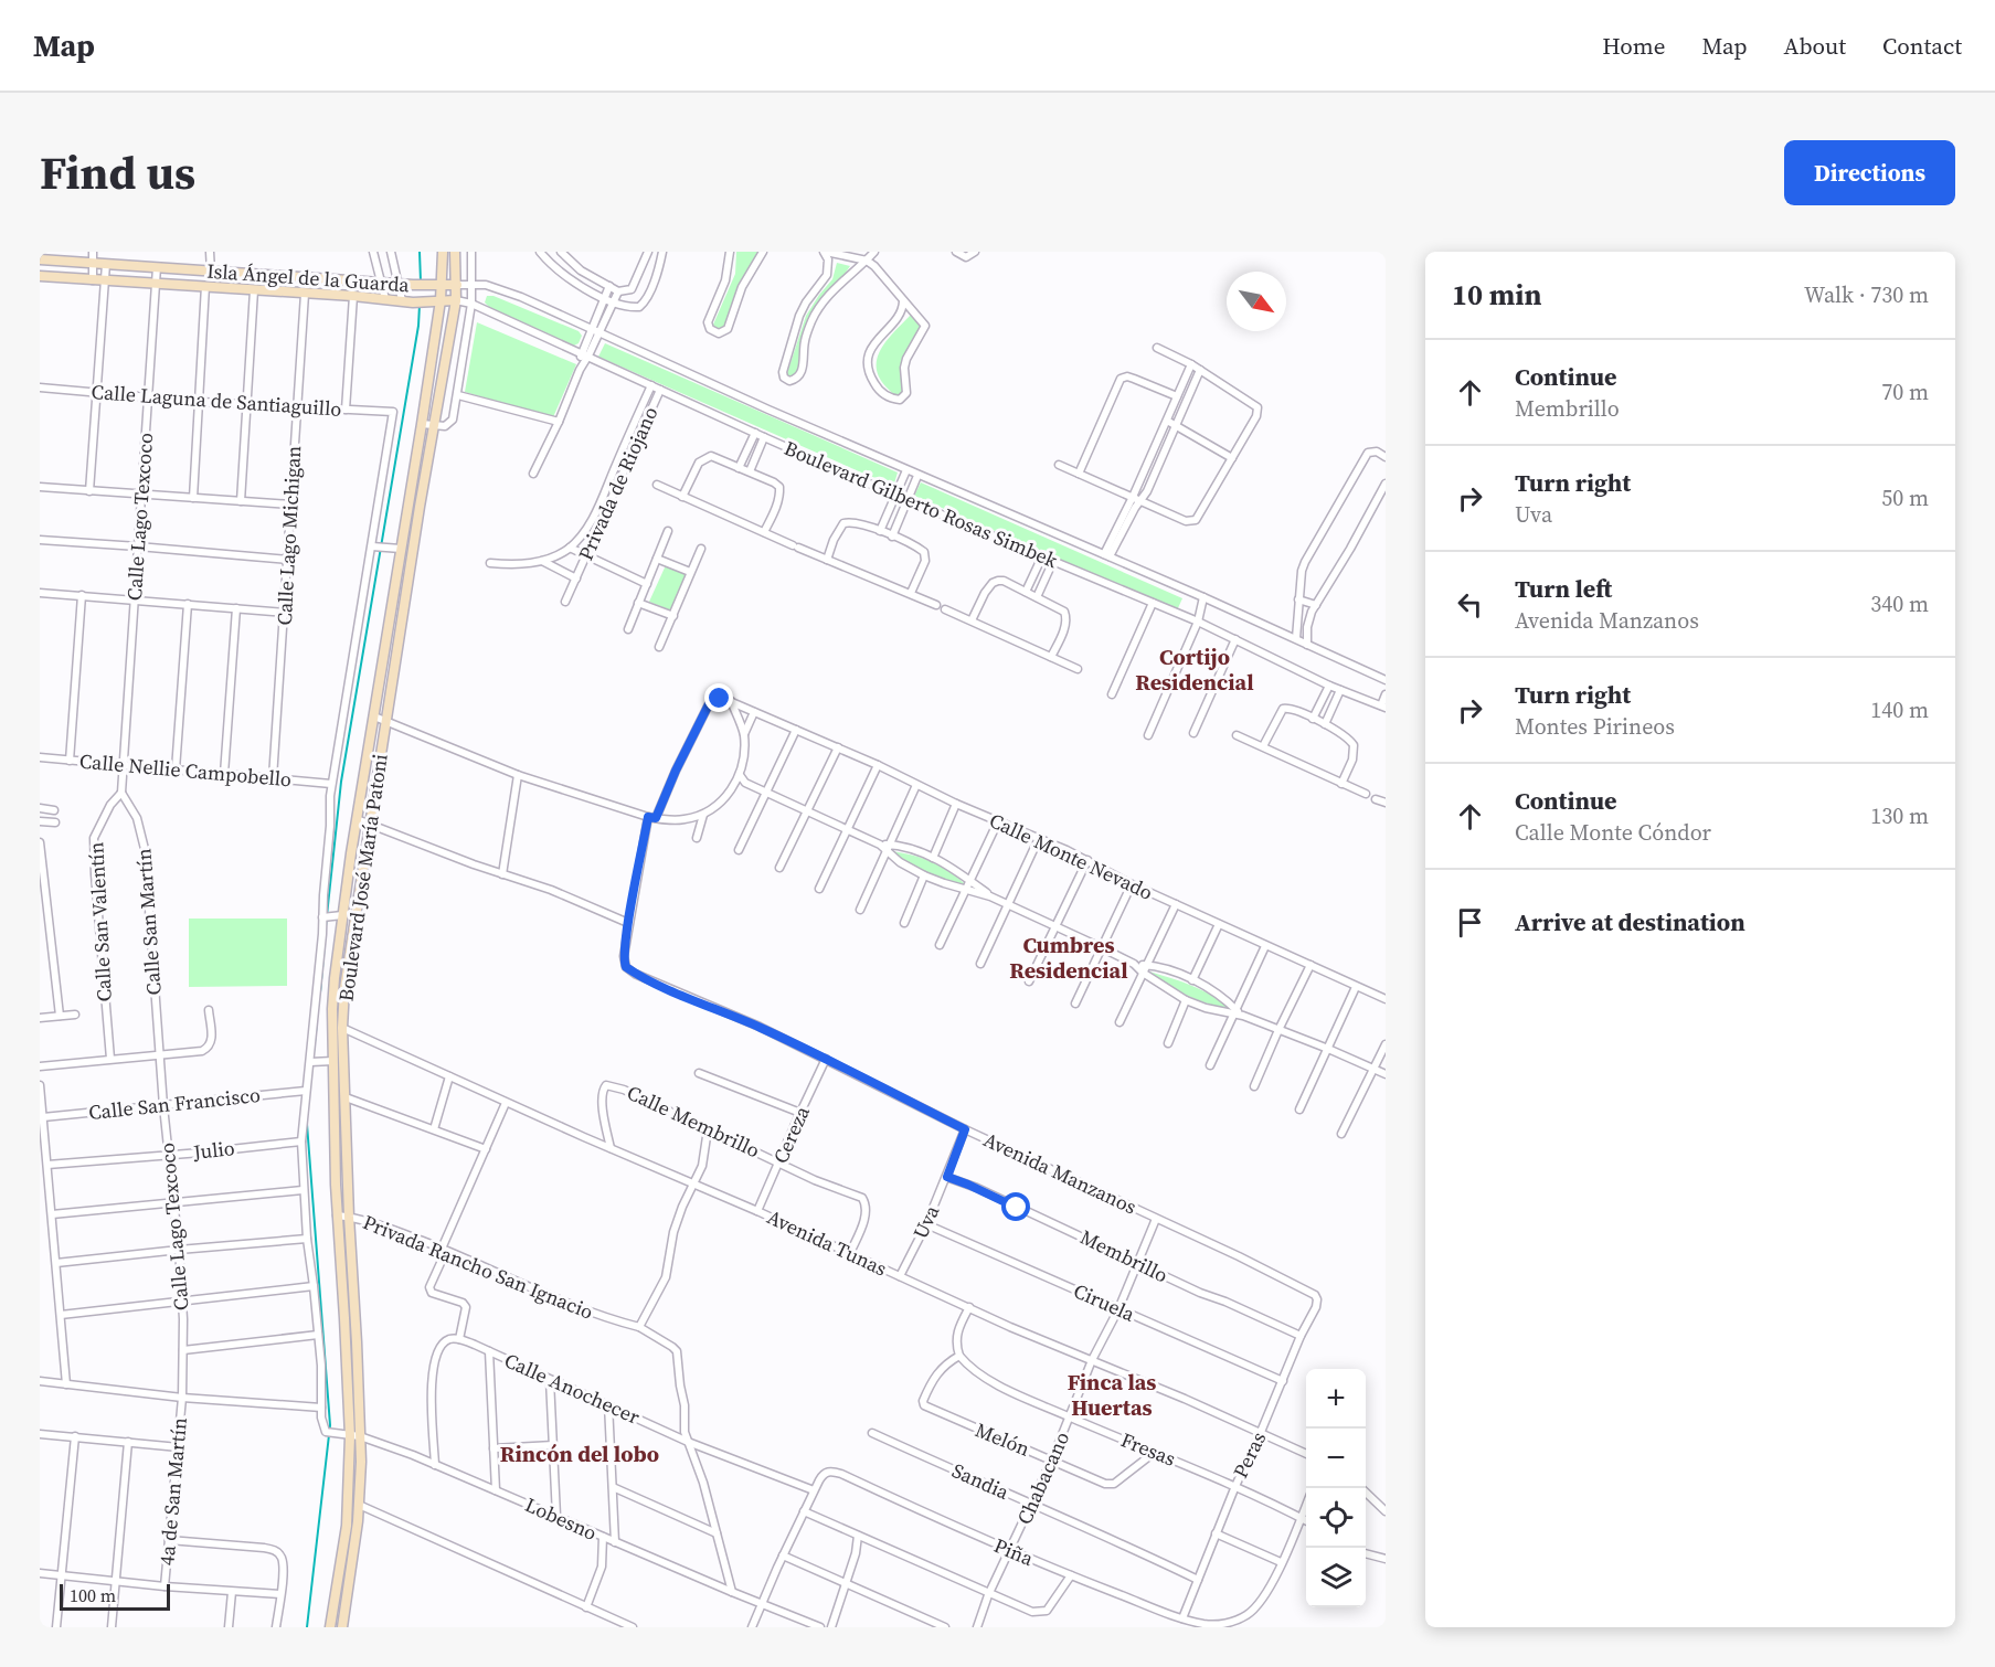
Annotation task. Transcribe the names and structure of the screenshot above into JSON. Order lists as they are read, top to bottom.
{
  "streets": {
    "main road": ["Isla Ángel de la Guarda", "Boulevard José María Patoni"],
    "street": [
      "Calle Laguna de Santiaguillo",
      "Privada de Riojano",
      "Boulevard Gilberto Rosas Simbek",
      "Calle Lago Texcoco",
      "Calle Lago Michigan",
      "Calle Nellie Campobello",
      "Calle Monte Nevado",
      "Calle San Valentín",
      "Calle San Martín",
      "Calle San Francisco",
      "Calle Membrillo",
      "Cereza",
      "Julio",
      "Avenida Manzanos",
      "Uva",
      "Avenida Tunas",
      "Membrillo",
      "Privada Rancho San Ignacio",
      "Ciruela",
      "Calle Anochecer",
      "Melón",
      "Fresas",
      "Peras",
      "Chabacano",
      "Sandia",
      "4a de San Martín",
      "Lobesno",
      "Piña"
    ]
  },
  "crossings": [
    ["Isla Ángel de la Guarda", "Boulevard Gilberto Rosas Simbek"],
    ["Isla Ángel de la Guarda", "Calle Lago Texcoco"],
    ["Isla Ángel de la Guarda", "Boulevard José María Patoni"],
    ["Calle Laguna de Santiaguillo", "Calle Lago Texcoco"],
    ["Calle Laguna de Santiaguillo", "Calle Lago Michigan"],
    ["Privada de Riojano", "Boulevard Gilberto Rosas Simbek"],
    ["Boulevard Gilberto Rosas Simbek", "Boulevard José María Patoni"],
    ["Calle Lago Texcoco", "Calle Nellie Campobello"],
    ["Calle Lago Texcoco", "Calle San Valentín"],
    ["Calle Lago Texcoco", "Calle San Martín"],
    ["Calle Lago Texcoco", "Calle San Francisco"],
    ["Calle Lago Texcoco", "Julio"],
    ["Calle Lago Texcoco", "4a de San Martín"],
    ["Calle Lago Michigan", "Calle Nellie Campobello"],
    ["Boulevard José María Patoni", "Avenida Tunas"],
    ["Boulevard José María Patoni", "Privada Rancho San Ignacio"],
    ["Boulevard José María Patoni", "Lobesno"],
    ["Calle San Valentín", "Calle San Martín"],
    ["Calle Membrillo", "Cereza"],
    ["Calle Membrillo", "Avenida Tunas"],
    ["Cereza", "Avenida Manzanos"],
    ["Cereza", "Avenida Tunas"],
    ["Avenida Manzanos", "Uva"],
    ["Avenida Manzanos", "Peras"],
    ["Avenida Manzanos", "Chabacano"],
    ["Uva", "Avenida Tunas"],
    ["Uva", "Membrillo"],
    ["Uva", "Ciruela"],
    ["Avenida Tunas", "Peras"],
    ["Avenida Tunas", "Chabacano"],
    ["Membrillo", "Peras"],
    ["Membrillo", "Chabacano"],
    ["Privada Rancho San Ignacio", "Calle Anochecer"],
    ["Ciruela", "Peras"],
    ["Ciruela", "Chabacano"],
    ["Calle Anochecer", "Piña"],
    ["Melón", "Fresas"],
    ["Melón", "Chabacano"],
    ["Fresas", "Peras"],
    ["Fresas", "Chabacano"],
    ["Fresas", "Piña"],
    ["Peras", "Sandia"],
    ["Peras", "Piña"],
    ["Chabacano", "Sandia"],
    ["Chabacano", "Piña"]
  ],
  "districts": [
    "Cortijo Residencial",
    "Cumbres Residencial",
    "Finca las Huertas",
    "Rincón del lobo"
  ],
  "scale_bar": "100 m",
  "north": "bottom right",
  "page": {
    "header": "Map",
    "nav": [
      "Home",
      "Map",
      "About",
      "Contact"
    ],
    "title": "Find us",
    "buttons": "Directions",
    "heading": ["10 min", "Walk · 730 m"],
    "list": [
      ["Continue", "Membrillo", "70 m"],
      ["Turn right", "Uva", "50 m"],
      ["Turn left", "Avenida Manzanos", "340 m"],
      ["Turn right", "Montes Pirineos", "140 m"],
      ["Continue", "Calle Monte Cóndor", "130 m"],
      "Arrive at destination"
    ],
    "map_buttons": ["+", "−"],
    "scale": "100 m"
  }
}
